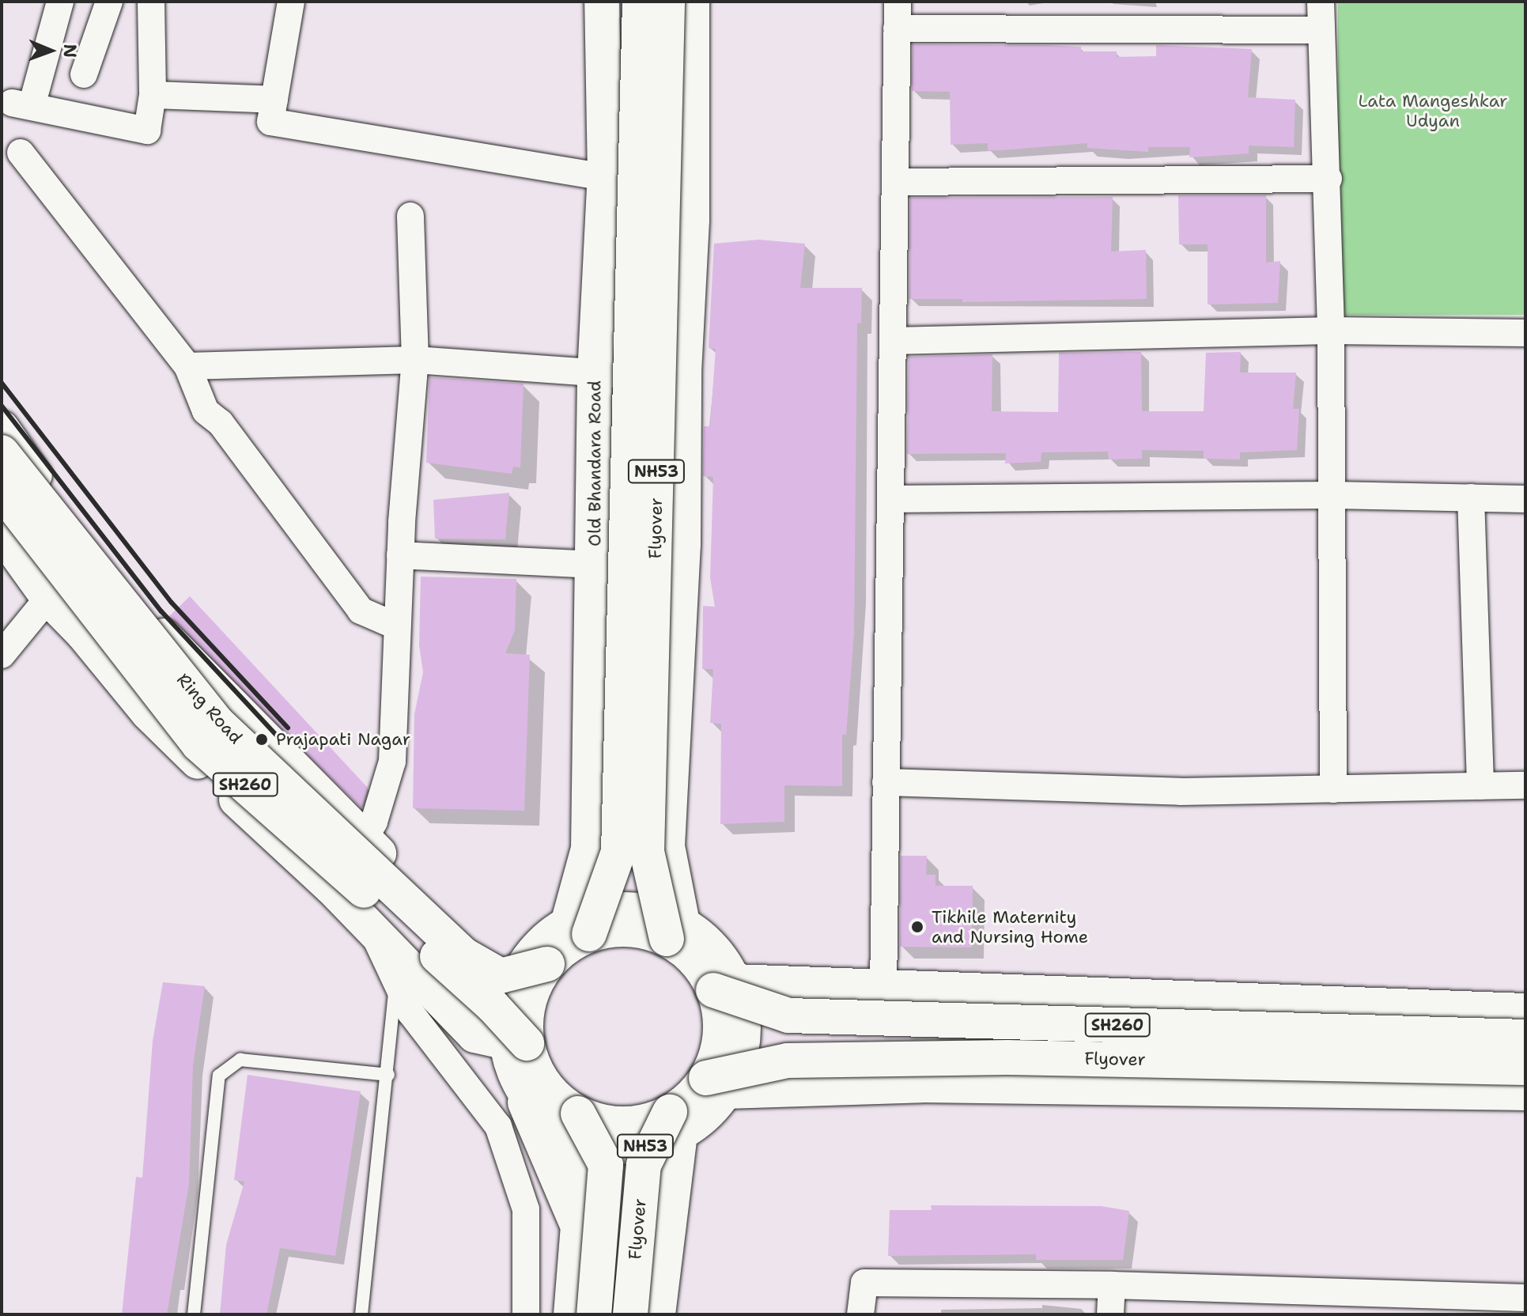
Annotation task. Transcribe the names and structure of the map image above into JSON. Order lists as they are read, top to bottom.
{
  "streets": {
    "main road": [
      "Old Bhandara Road",
      "NH53",
      "Flyover",
      "Ring Road",
      "SH260"
    ]
  },
  "crossings": [
    ["Old Bhandara Road", "NH53"],
    ["Old Bhandara Road", "Flyover"],
    ["Old Bhandara Road", "Ring Road"],
    ["Old Bhandara Road", "SH260"],
    ["NH53", "Flyover"],
    ["NH53", "Ring Road"],
    ["NH53", "SH260"],
    ["Flyover", "Ring Road"],
    ["Flyover", "SH260"],
    ["Ring Road", "SH260"]
  ],
  "parks": ["Lata Mangeshkar Udyan"],
  "places": ["Prajapati Nagar", "Tikhile Maternity and Nursing Home"],
  "north": "right"
}
